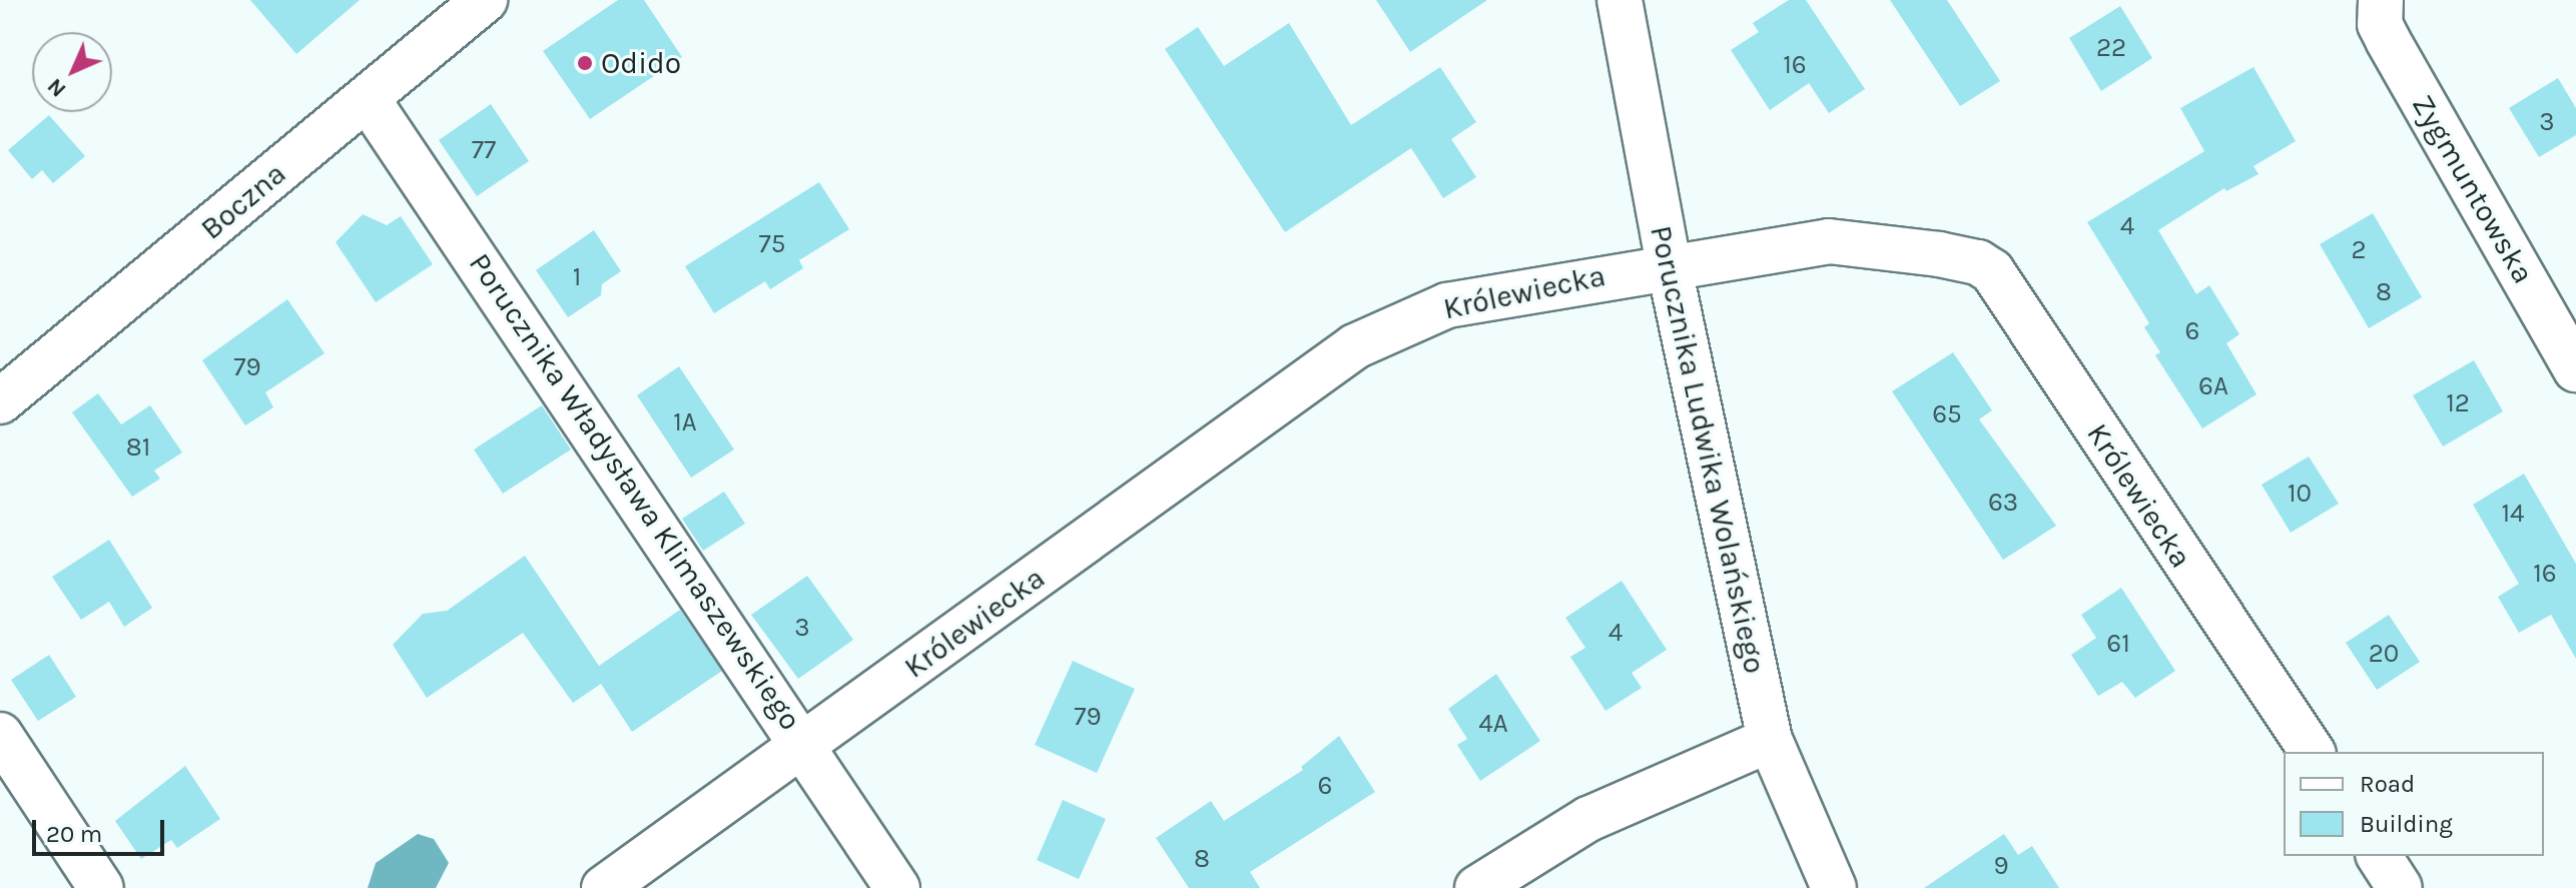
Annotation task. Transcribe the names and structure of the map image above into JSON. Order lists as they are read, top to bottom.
{
  "streets": {
    "street": [
      "Zygmuntowska",
      "Boczna",
      "Królewiecka",
      "Porucznika Ludwika Wolańskiego",
      "Porucznika Władysława Klimaszewskiego"
    ]
  },
  "crossings": [
    ["Boczna", "Porucznika Władysława Klimaszewskiego"],
    ["Królewiecka", "Porucznika Ludwika Wolańskiego"],
    ["Królewiecka", "Porucznika Władysława Klimaszewskiego"]
  ],
  "places": ["Odido"],
  "house_numbers": [
    "22",
    "16",
    "3",
    "77",
    "4",
    "75",
    "2",
    "1",
    "8",
    "6",
    "79",
    "6A",
    "12",
    "65",
    "1A",
    "81",
    "10",
    "63",
    "14",
    "16",
    "3",
    "4",
    "61",
    "20",
    "79",
    "4A",
    "6",
    "8",
    "9"
  ],
  "legend": ["Road", "Building"],
  "scale_bar": "20 m",
  "north": "bottom left"
}
